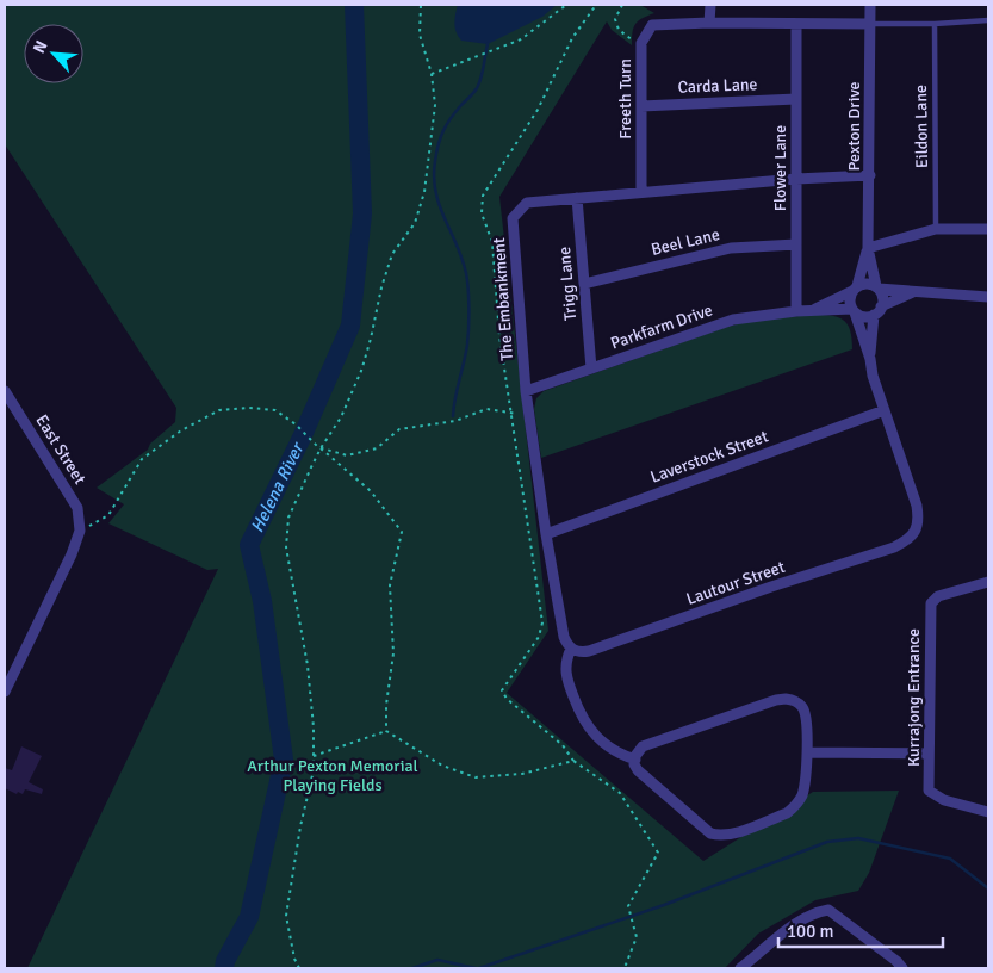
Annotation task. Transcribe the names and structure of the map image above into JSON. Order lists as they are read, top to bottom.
{
  "streets": {
    "street": [
      "Carda Lane",
      "Freeth Turn",
      "Pexton Drive",
      "Flower Lane",
      "Beel Lane",
      "Trigg Lane",
      "The Embankment",
      "Parkfarm Drive",
      "East Street",
      "Laverstock Street",
      "Lautour Street",
      "Kurrajong Entrance"
    ],
    "lane": ["Eildon Lane"]
  },
  "crossings": [
    ["Carda Lane", "Freeth Turn"],
    ["Carda Lane", "Flower Lane"],
    ["Freeth Turn", "Pexton Drive"],
    ["Freeth Turn", "Eildon Lane"],
    ["Freeth Turn", "Flower Lane"],
    ["Freeth Turn", "The Embankment"],
    ["Pexton Drive", "The Embankment"],
    ["Pexton Drive", "Parkfarm Drive"],
    ["Flower Lane", "Beel Lane"],
    ["Flower Lane", "The Embankment"],
    ["Flower Lane", "Parkfarm Drive"],
    ["Beel Lane", "Trigg Lane"],
    ["Trigg Lane", "The Embankment"],
    ["Trigg Lane", "Parkfarm Drive"],
    ["The Embankment", "Parkfarm Drive"],
    ["The Embankment", "Laverstock Street"],
    ["The Embankment", "Lautour Street"],
    ["Laverstock Street", "Lautour Street"]
  ],
  "water": ["Helena River"],
  "parks": ["Arthur Pexton Memorial Playing Fields"],
  "scale_bar": "100 m",
  "north": "top left"
}
